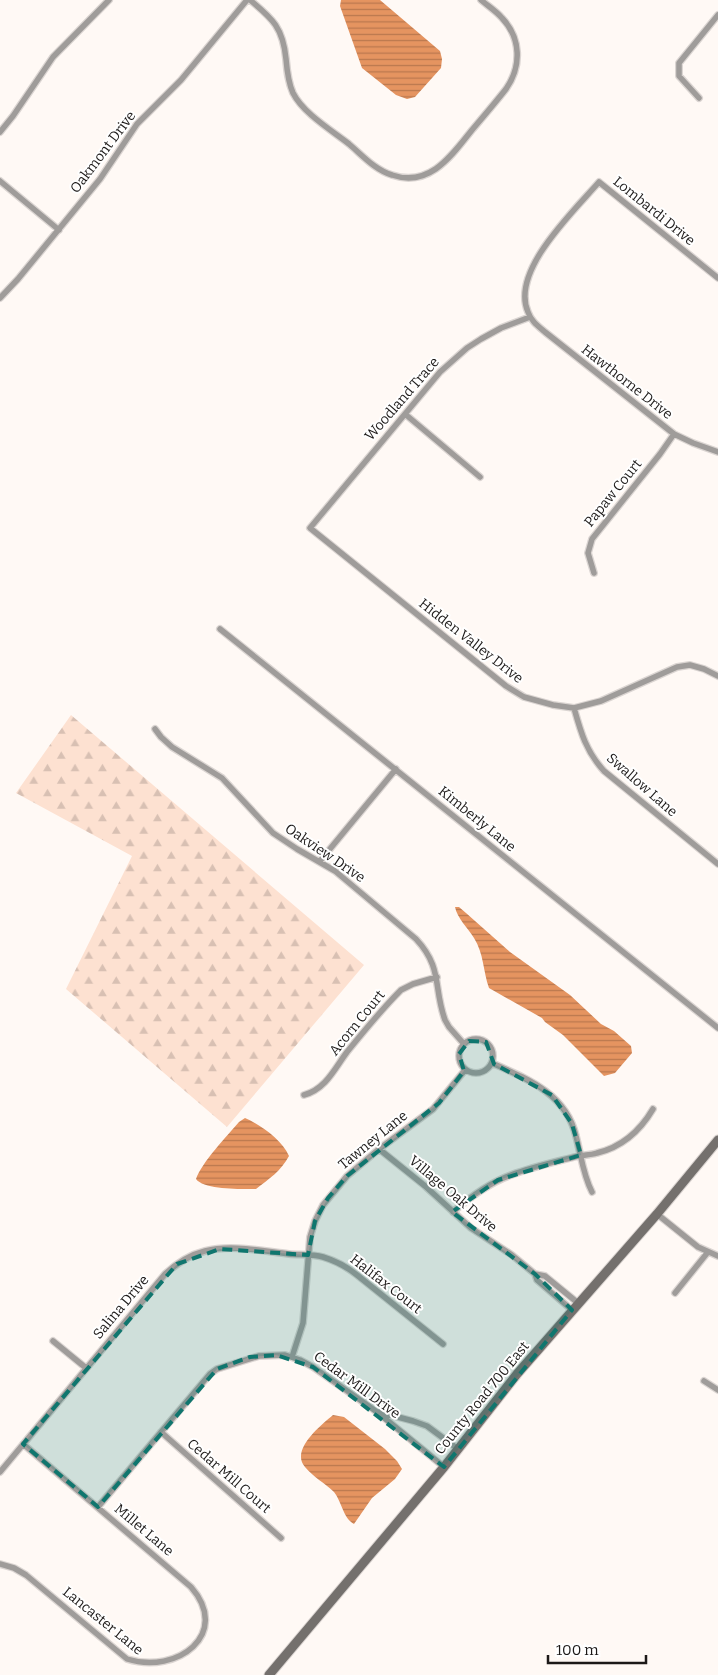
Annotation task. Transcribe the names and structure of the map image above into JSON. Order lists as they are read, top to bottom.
{
  "streets": {
    "main road": ["County Road 700 East"],
    "street": [
      "Oakmont Drive",
      "Lombardi Drive",
      "Hawthorne Drive",
      "Woodland Trace",
      "Papaw Court",
      "Hidden Valley Drive",
      "Swallow Lane",
      "Kimberly Lane",
      "Oakview Drive",
      "Acorn Court",
      "Tawney Lane",
      "Village Oak Drive",
      "Halifax Court",
      "Salina Drive",
      "Cedar Mill Drive",
      "Cedar Mill Court",
      "Millet Lane",
      "Lancaster Lane"
    ]
  },
  "crossings": [
    ["Lombardi Drive", "Hawthorne Drive"],
    ["Lombardi Drive", "Woodland Trace"],
    ["Hawthorne Drive", "Woodland Trace"],
    ["Hawthorne Drive", "Papaw Court"],
    ["Woodland Trace", "Hidden Valley Drive"],
    ["Hidden Valley Drive", "Swallow Lane"],
    ["Oakview Drive", "Acorn Court"],
    ["Oakview Drive", "Tawney Lane"],
    ["Tawney Lane", "Village Oak Drive"],
    ["Tawney Lane", "Halifax Court"],
    ["Tawney Lane", "Salina Drive"],
    ["Tawney Lane", "Cedar Mill Drive"],
    ["Village Oak Drive", "County Road 700 East"],
    ["Halifax Court", "Salina Drive"],
    ["Salina Drive", "Millet Lane"],
    ["Cedar Mill Drive", "County Road 700 East"],
    ["Cedar Mill Drive", "Cedar Mill Court"],
    ["Cedar Mill Drive", "Millet Lane"]
  ],
  "scale_bar": "100 m"
}
